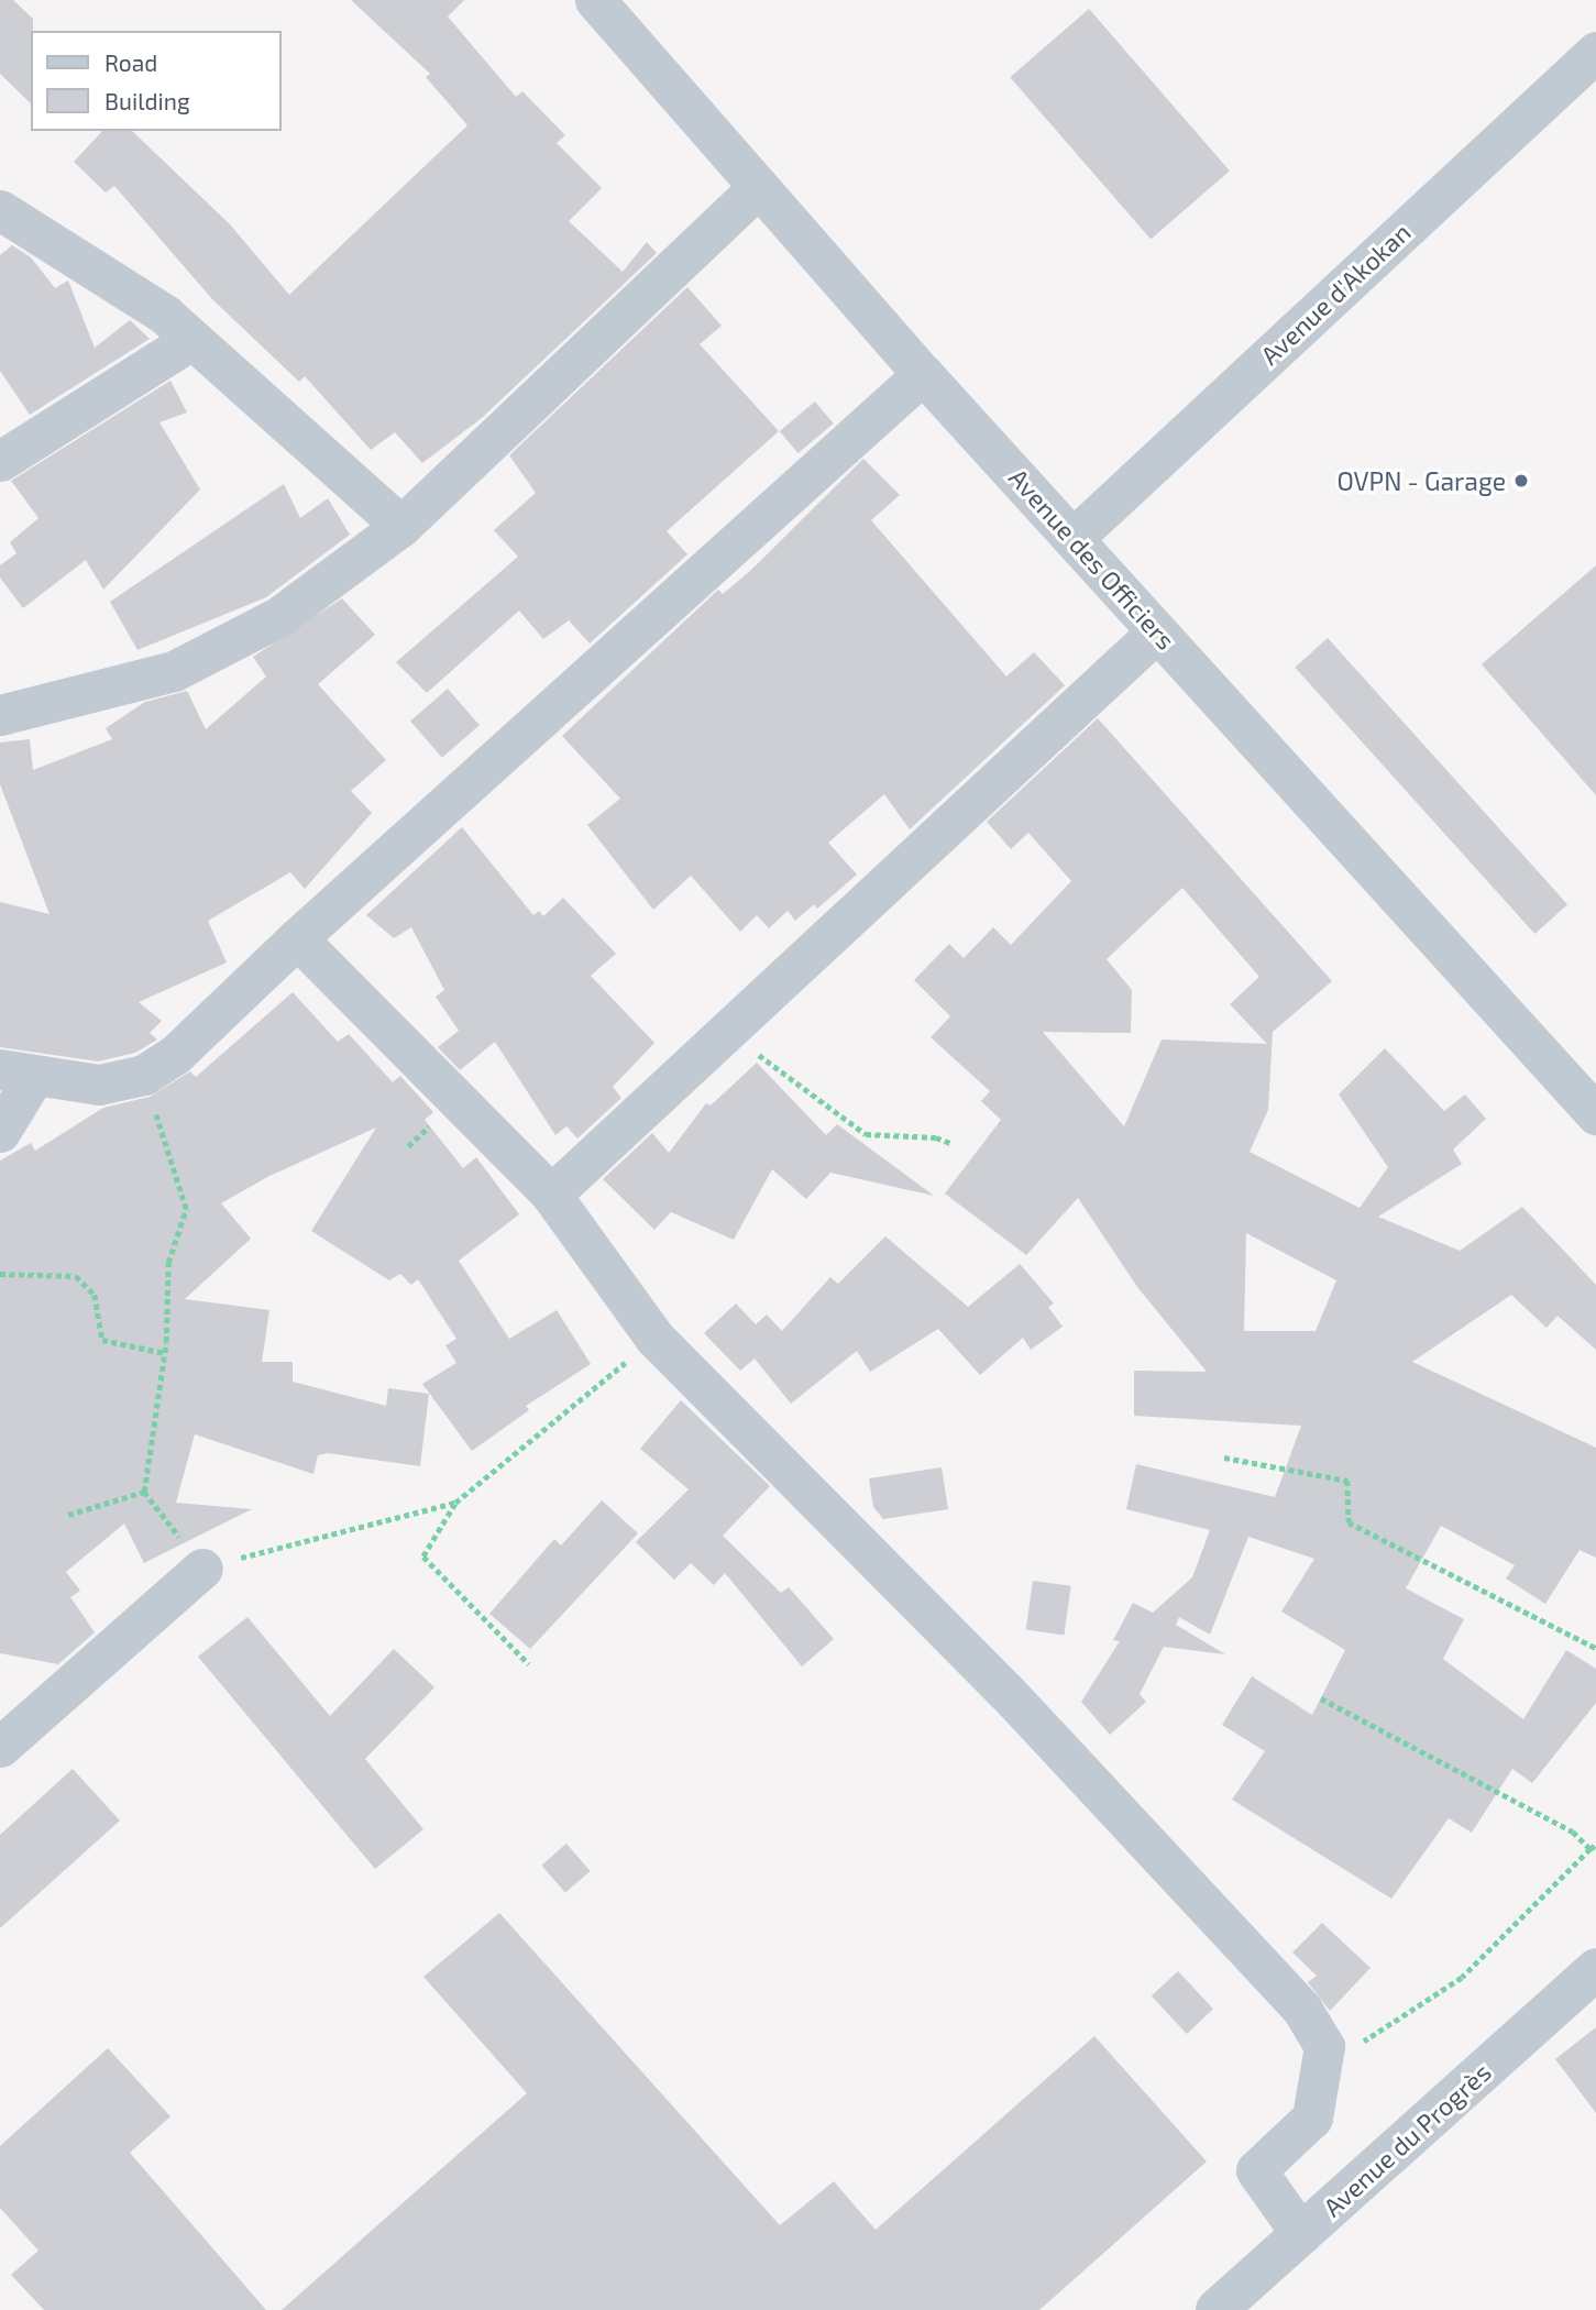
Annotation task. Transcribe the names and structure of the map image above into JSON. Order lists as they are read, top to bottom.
{
  "streets": {
    "street": ["Avenue d'Akokan", "Avenue des Officiers", "Avenue du Progrès"]
  },
  "crossings": [
    ["Avenue d'Akokan", "Avenue des Officiers"]
  ],
  "places": ["OVPN - Garage"],
  "legend": ["Road", "Building"]
}
